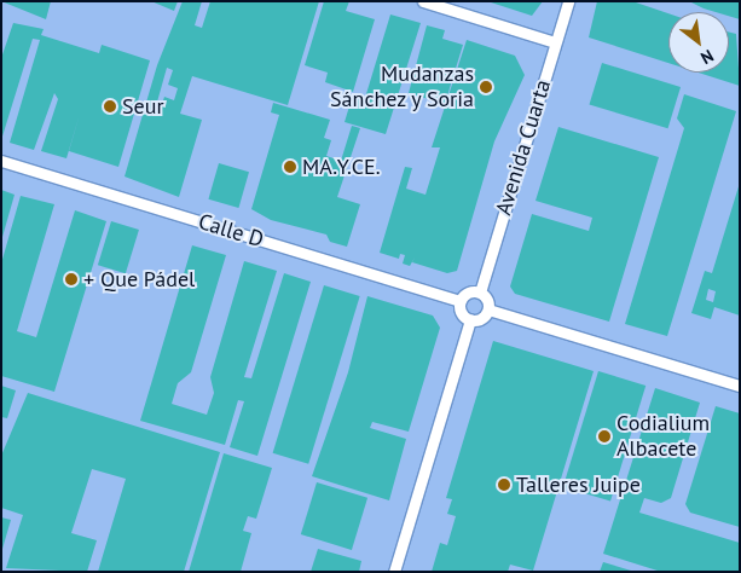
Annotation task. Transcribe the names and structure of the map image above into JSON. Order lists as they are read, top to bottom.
{
  "streets": {
    "street": ["Avenida Cuarta", "Calle D"]
  },
  "crossings": [
    ["Avenida Cuarta", "Calle D"]
  ],
  "places": [
    "Mudanzas Sánchez y Soria",
    "Seur",
    "MA.Y.CE.",
    "+ Que Pádel",
    "Codialium Albacete",
    "Talleres Juipe"
  ],
  "north": "bottom right"
}
